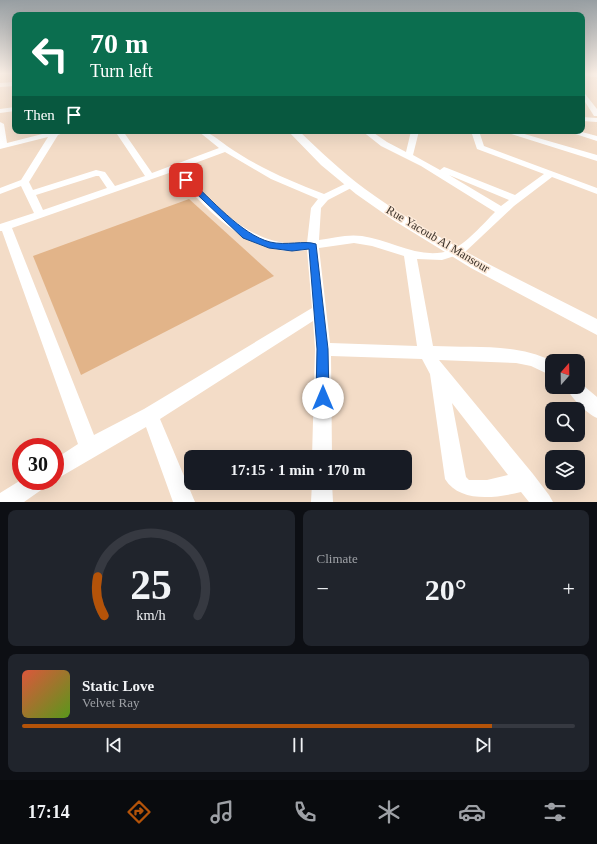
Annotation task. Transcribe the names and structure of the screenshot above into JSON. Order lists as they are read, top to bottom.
{
  "streets": {
    "street": ["Rue Yacoub Al Mansour"]
  },
  "north": "top",
  "page": {
    "turn": ["70 m", "Turn left"],
    "then": "Then",
    "limit": "30",
    "trip": "17:15 · 1 min · 170 m",
    "tile": "Climate",
    "heat": ["−", "20°", "+"],
    "song": ["Static Love", "Velvet Ray"],
    "tabs": "17:14",
    "gauge": ["25", "km/h"]
  }
}
